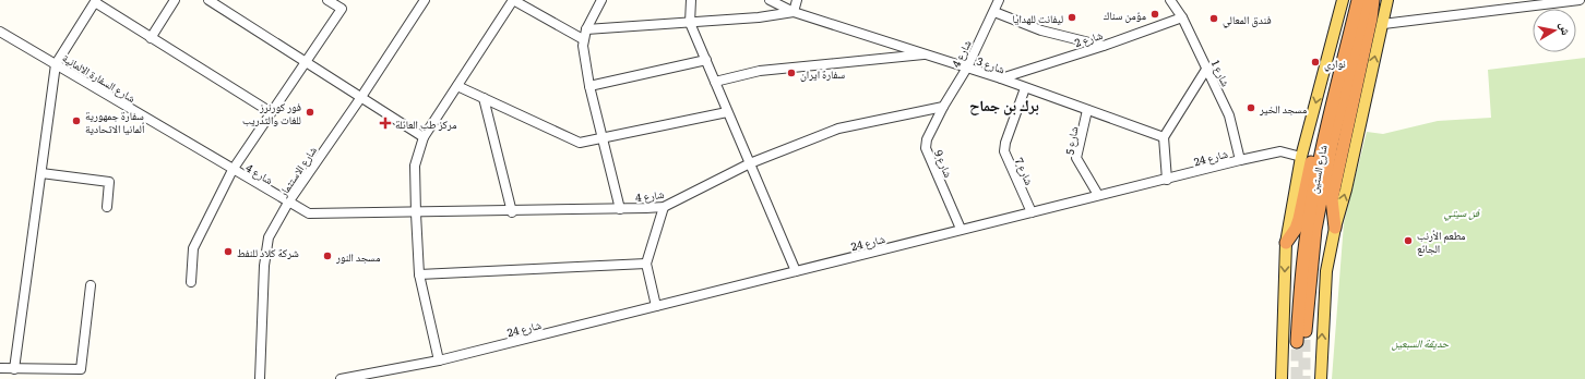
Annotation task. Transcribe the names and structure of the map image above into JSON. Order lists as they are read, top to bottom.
{
  "streets": {
    "highway": ["شارع الستين"],
    "street": [
      "شارع 2",
      "شارع 4",
      "شارع 3",
      "شارع 1",
      "شارع السفارة الالمانية",
      "شارع 5",
      "شارع 24",
      "شارع 9",
      "شارع الاستثمار",
      "شارع 7"
    ]
  },
  "crossings": [
    ["شارع 2", "شارع 3"],
    ["شارع 2", "شارع 1"],
    ["شارع 4", "شارع 3"],
    ["شارع 4", "شارع السفارة الالمانية"],
    ["شارع 4", "شارع 9"],
    ["شارع 4", "شارع الاستثمار"],
    ["شارع 3", "شارع 5"],
    ["شارع 3", "شارع 7"],
    ["شارع 1", "شارع 24"],
    ["شارع 5", "شارع 24"],
    ["شارع 24", "شارع 9"],
    ["شارع 24", "شارع 7"]
  ],
  "districts": ["برك بن جماح"],
  "parks": ["فن سيتي", "حديقة السبعين"],
  "places": {
    "other": [
      "مؤمن سناك",
      "ليفانت للهدايا",
      "فندق المعالي",
      "نواري",
      "سفارة ايران",
      "مسجد الخير",
      "فور كورنرز للغات والتدريب",
      "سفارة جمهورية ألمانيا الاتحادية",
      "مطعم الأرنب الجائع",
      "شركة كلاد للنفط",
      "مسجد النور"
    ],
    "health": ["مركز طب العائلة"]
  },
  "north": "right"
}
